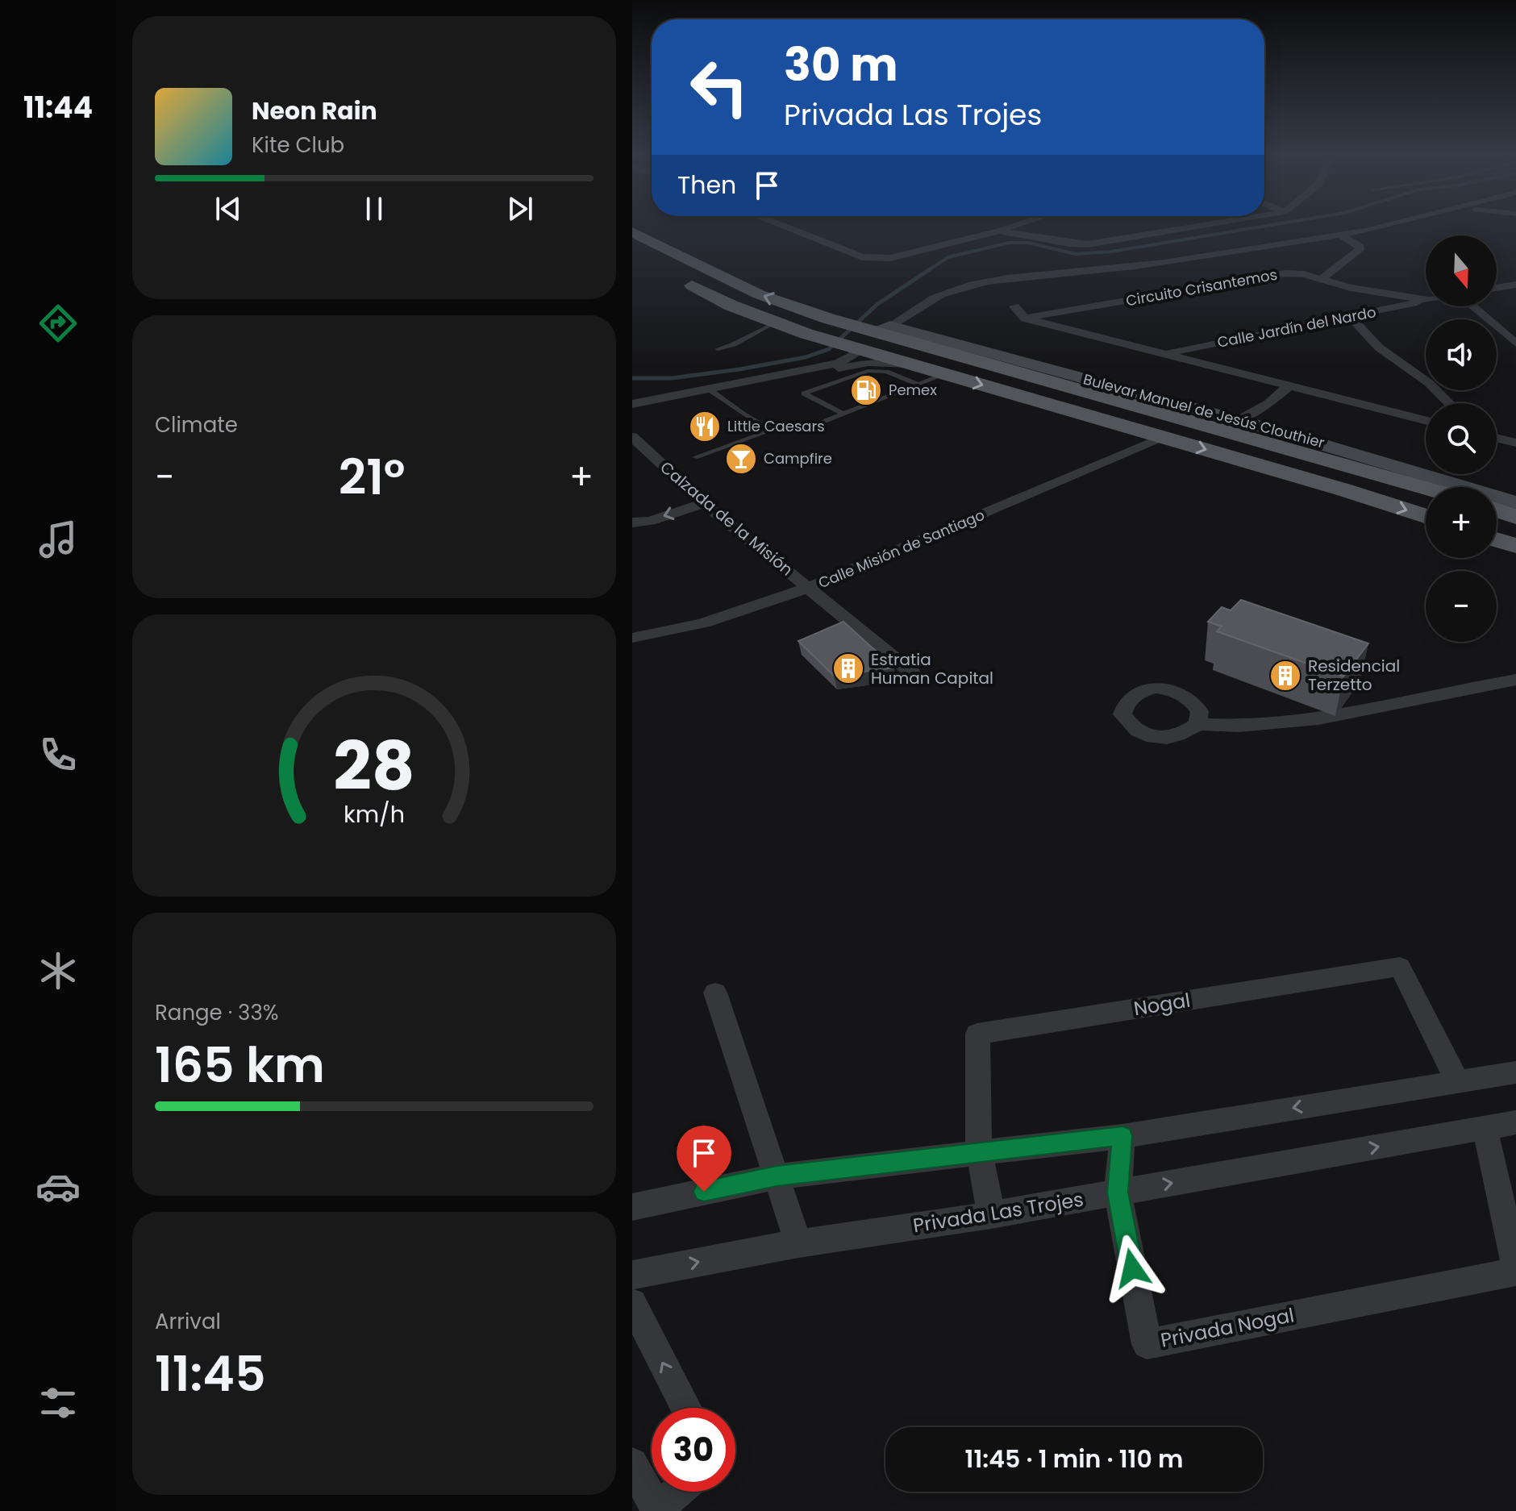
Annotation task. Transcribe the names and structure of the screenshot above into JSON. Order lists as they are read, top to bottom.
{
  "streets": {
    "street": [
      "Circuito Crisantemos",
      "Calle Jardín del Nardo",
      "Bulevar Manuel de Jesús Clouthier",
      "Calzada de la Misión",
      "Calle Misión de Santiago",
      "Nogal",
      "Privada Las Trojes",
      "Privada Nogal"
    ]
  },
  "crossings": [
    ["Calzada de la Misión", "Calle Misión de Santiago"],
    ["Nogal", "Privada Las Trojes"],
    ["Privada Las Trojes", "Privada Nogal"]
  ],
  "places": {
    "fuel station": ["Pemex"],
    "restaurant": ["Little Caesars"],
    "bar": ["Campfire"],
    "building": ["Estratia Human Capital", "Residencial Terzetto"]
  },
  "north": "bottom",
  "page": {
    "tabs": "11:44",
    "turn": ["30 m", "Privada Las Trojes"],
    "song": ["Neon Rain", "Kite Club"],
    "then": "Then",
    "map_buttons": ["+", "−"],
    "tile": [
      "Climate",
      ["Range · 33%", "165 km"],
      ["Arrival", "11:45"]
    ],
    "heat": ["−", "21°", "+"],
    "limit": "30",
    "trip": "11:45 · 1 min · 110 m",
    "gauge": ["28", "km/h"]
  }
}
